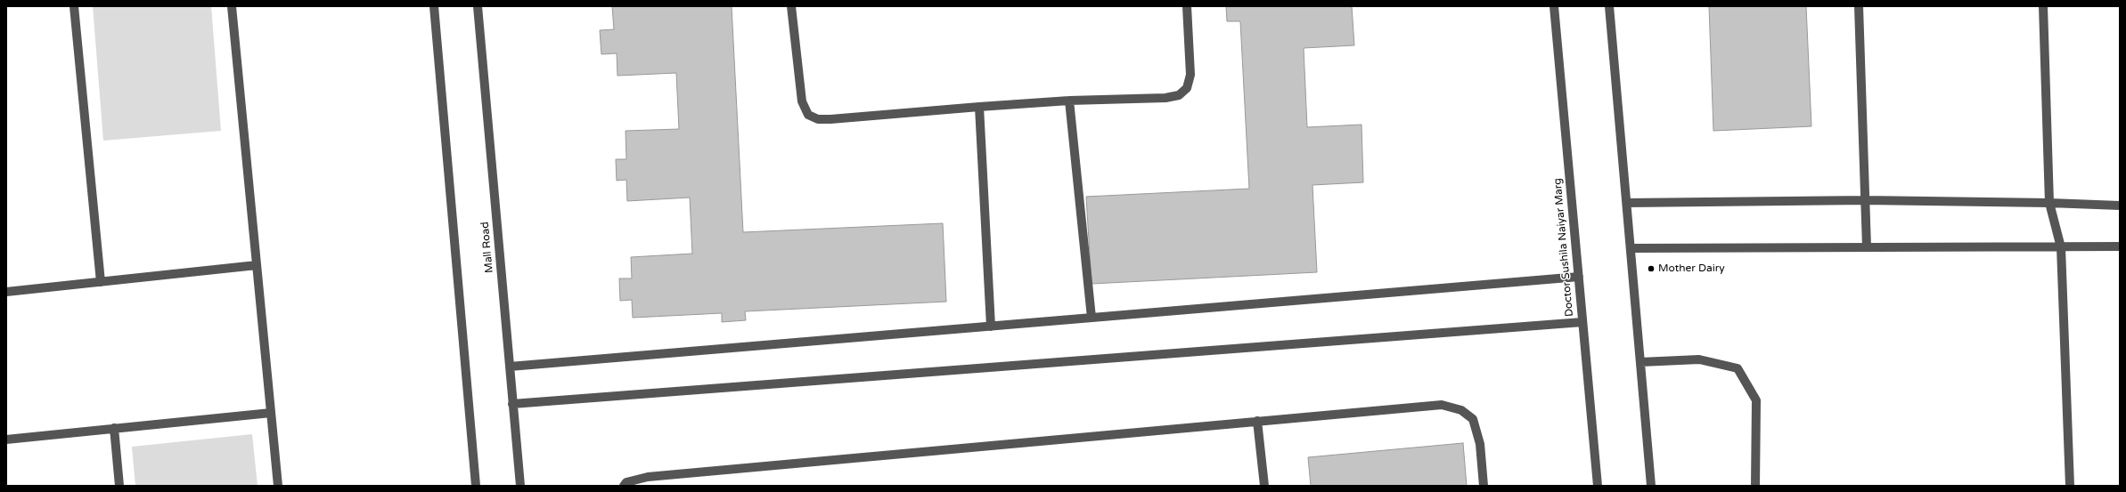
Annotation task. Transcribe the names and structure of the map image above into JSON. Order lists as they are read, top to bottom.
{
  "streets": {
    "street": ["Mall Road", "Doctor Sushila Naiyar Marg"]
  },
  "places": ["Mother Dairy"]
}
